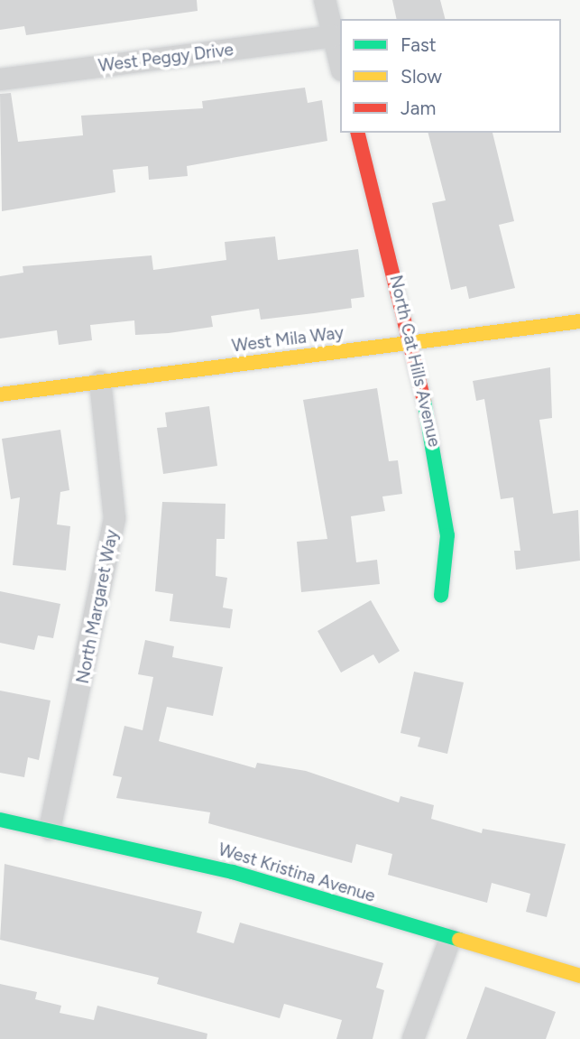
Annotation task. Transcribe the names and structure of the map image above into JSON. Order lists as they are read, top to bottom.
{
  "streets": {
    "street": [
      "West Peggy Drive",
      "West Mila Way",
      "North Cat Hills Avenue",
      "North Margaret Way",
      "West Kristina Avenue"
    ]
  },
  "crossings": [
    ["West Mila Way", "North Cat Hills Avenue"],
    ["West Mila Way", "North Margaret Way"],
    ["North Margaret Way", "West Kristina Avenue"]
  ],
  "legend": ["Fast", "Slow", "Jam"]
}
